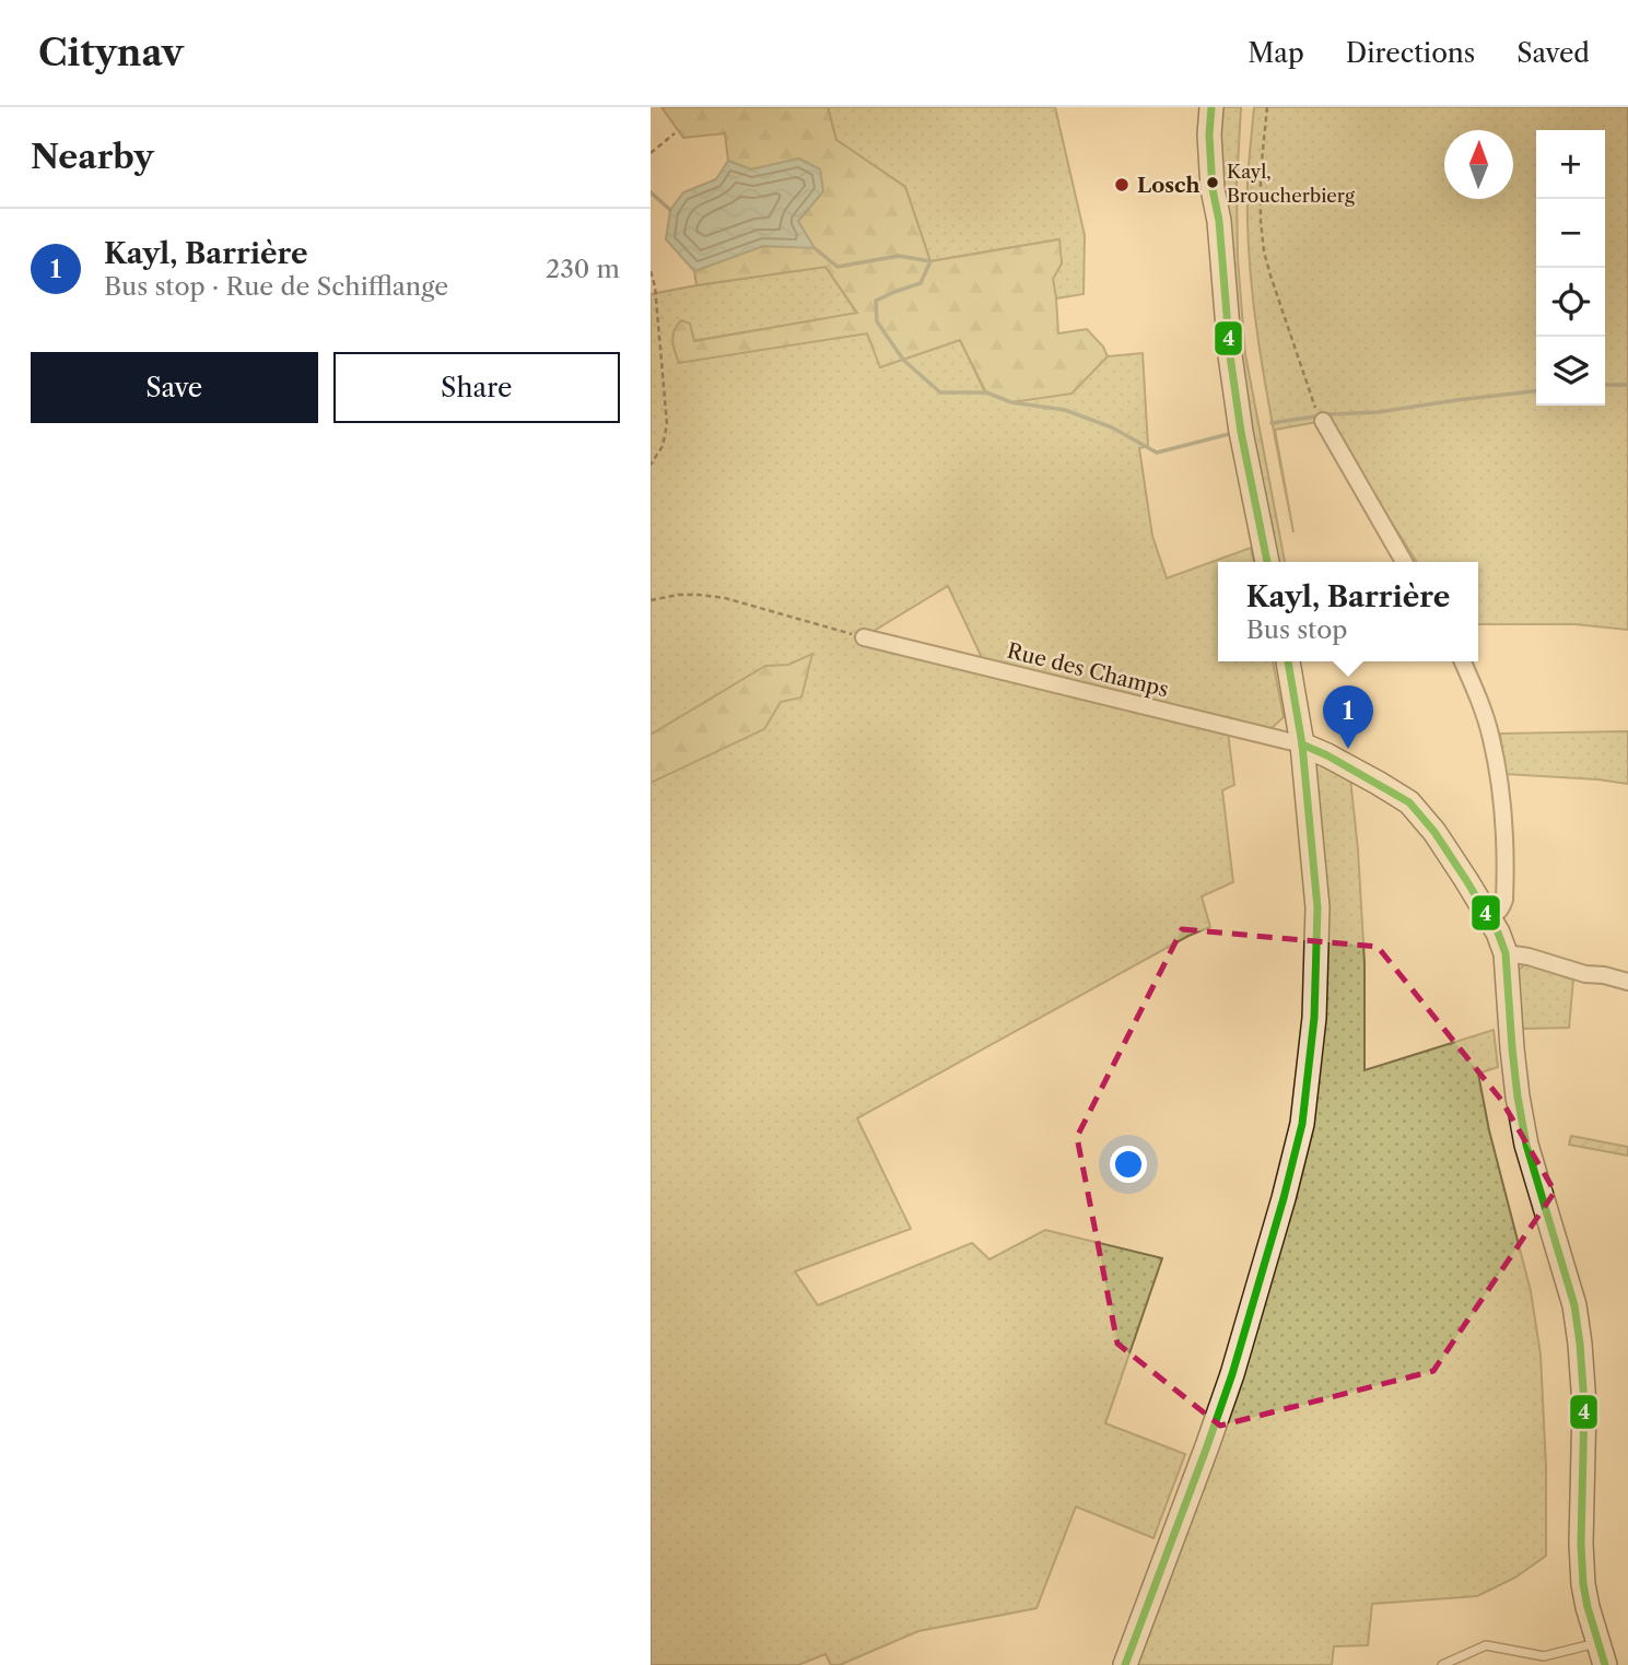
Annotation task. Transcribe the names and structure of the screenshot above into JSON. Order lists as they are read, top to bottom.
{
  "streets": {
    "street": ["Rue des Champs"]
  },
  "places": ["Kayl, Broucherbierg", "Losch"],
  "lines": ["transit line 4"],
  "north": "top",
  "page": {
    "header": "Citynav",
    "nav": ["Map", "Directions", "Saved"],
    "heading": "Nearby",
    "map_buttons": ["+", "−"],
    "list": [
      {
        "mark": "1",
        "name": "Kayl, Barrière",
        "note": "Bus stop · Rue de Schifflange",
        "value": "230 m"
      }
    ],
    "buttons": ["Save", "Share"],
    "popup": ["Kayl, Barrière", "Bus stop"],
    "pins": "1"
  }
}
